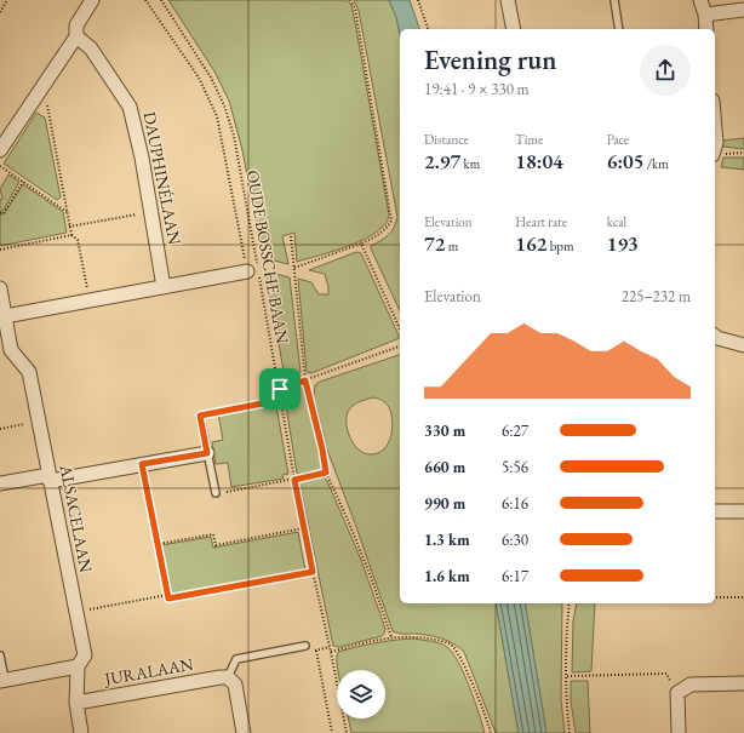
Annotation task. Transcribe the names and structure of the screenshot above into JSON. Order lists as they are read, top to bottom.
{
  "streets": {
    "street": ["DAUPHINÉLAAN", "ALSACELAAN", "JURALAAN"],
    "path": ["OUDE BOSSCHE BAAN"]
  },
  "crossings": [
    ["ALSACELAAN", "JURALAAN"]
  ],
  "page": {
    "heading": ["Evening run", "19:41 · 9 × 330 m"],
    "stats": [
      ["Distance", "2.97 km"],
      ["Time", "18:04"],
      ["Pace", "6:05 /km"],
      ["Elevation", "72 m"],
      ["Heart rate", "162 bpm"],
      ["kcal", "193"]
    ],
    "chart": ["Elevation", "225–232 m"],
    "list": [
      {
        "name": "330 m",
        "note": "6:27"
      },
      {
        "name": "660 m",
        "note": "5:56"
      },
      {
        "name": "990 m",
        "note": "6:16"
      },
      {
        "name": "1.3 km",
        "note": "6:30"
      },
      {
        "name": "1.6 km",
        "note": "6:17"
      }
    ]
  }
}
